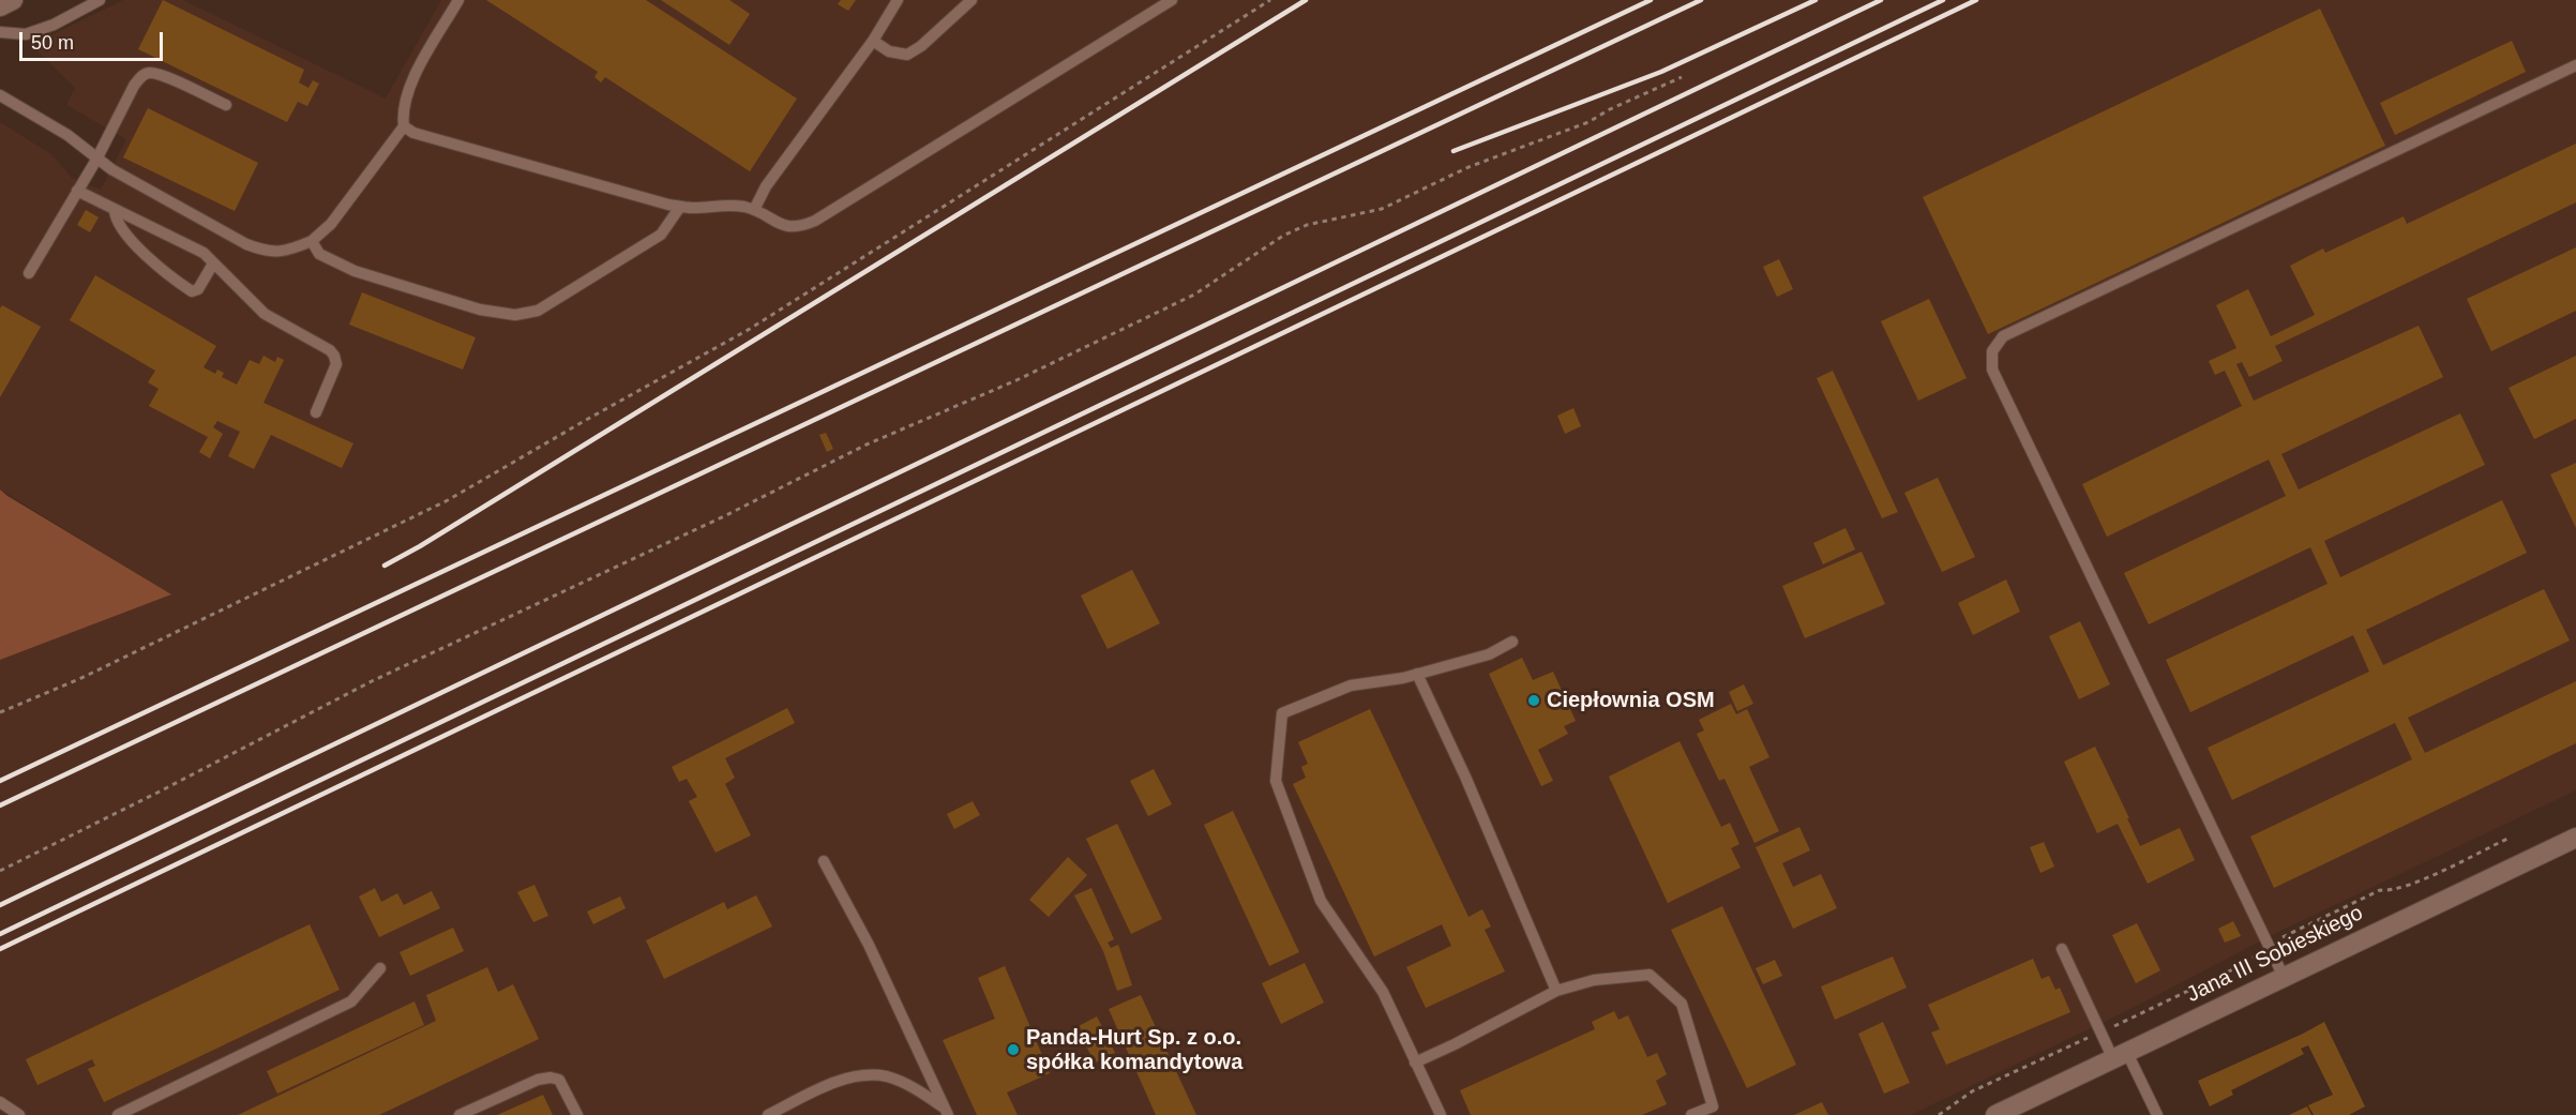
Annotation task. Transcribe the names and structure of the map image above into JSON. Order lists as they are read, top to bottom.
{
  "streets": {
    "main road": ["Jana III Sobieskiego"]
  },
  "places": ["Ciepłownia OSM", "Panda-Hurt Sp. z o.o. spółka komandytowa"],
  "scale_bar": "50 m"
}
